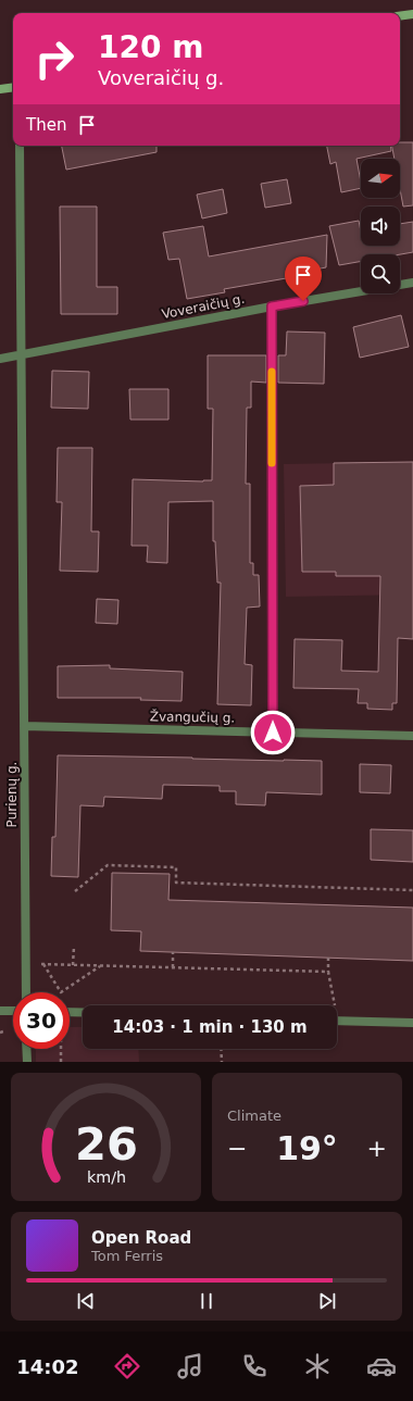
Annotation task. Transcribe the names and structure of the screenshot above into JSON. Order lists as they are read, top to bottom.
{
  "streets": {
    "street": ["Voveraičių g.", "Žvangučių g.", "Purienų g."]
  },
  "crossings": [
    ["Voveraičių g.", "Purienų g."],
    ["Žvangučių g.", "Purienų g."]
  ],
  "north": "right",
  "page": {
    "turn": ["120 m", "Voveraičių g."],
    "then": "Then",
    "limit": "30",
    "trip": "14:03 · 1 min · 130 m",
    "tile": "Climate",
    "heat": ["−", "19°", "+"],
    "song": ["Open Road", "Tom Ferris"],
    "tabs": "14:02",
    "gauge": ["26", "km/h"]
  }
}
